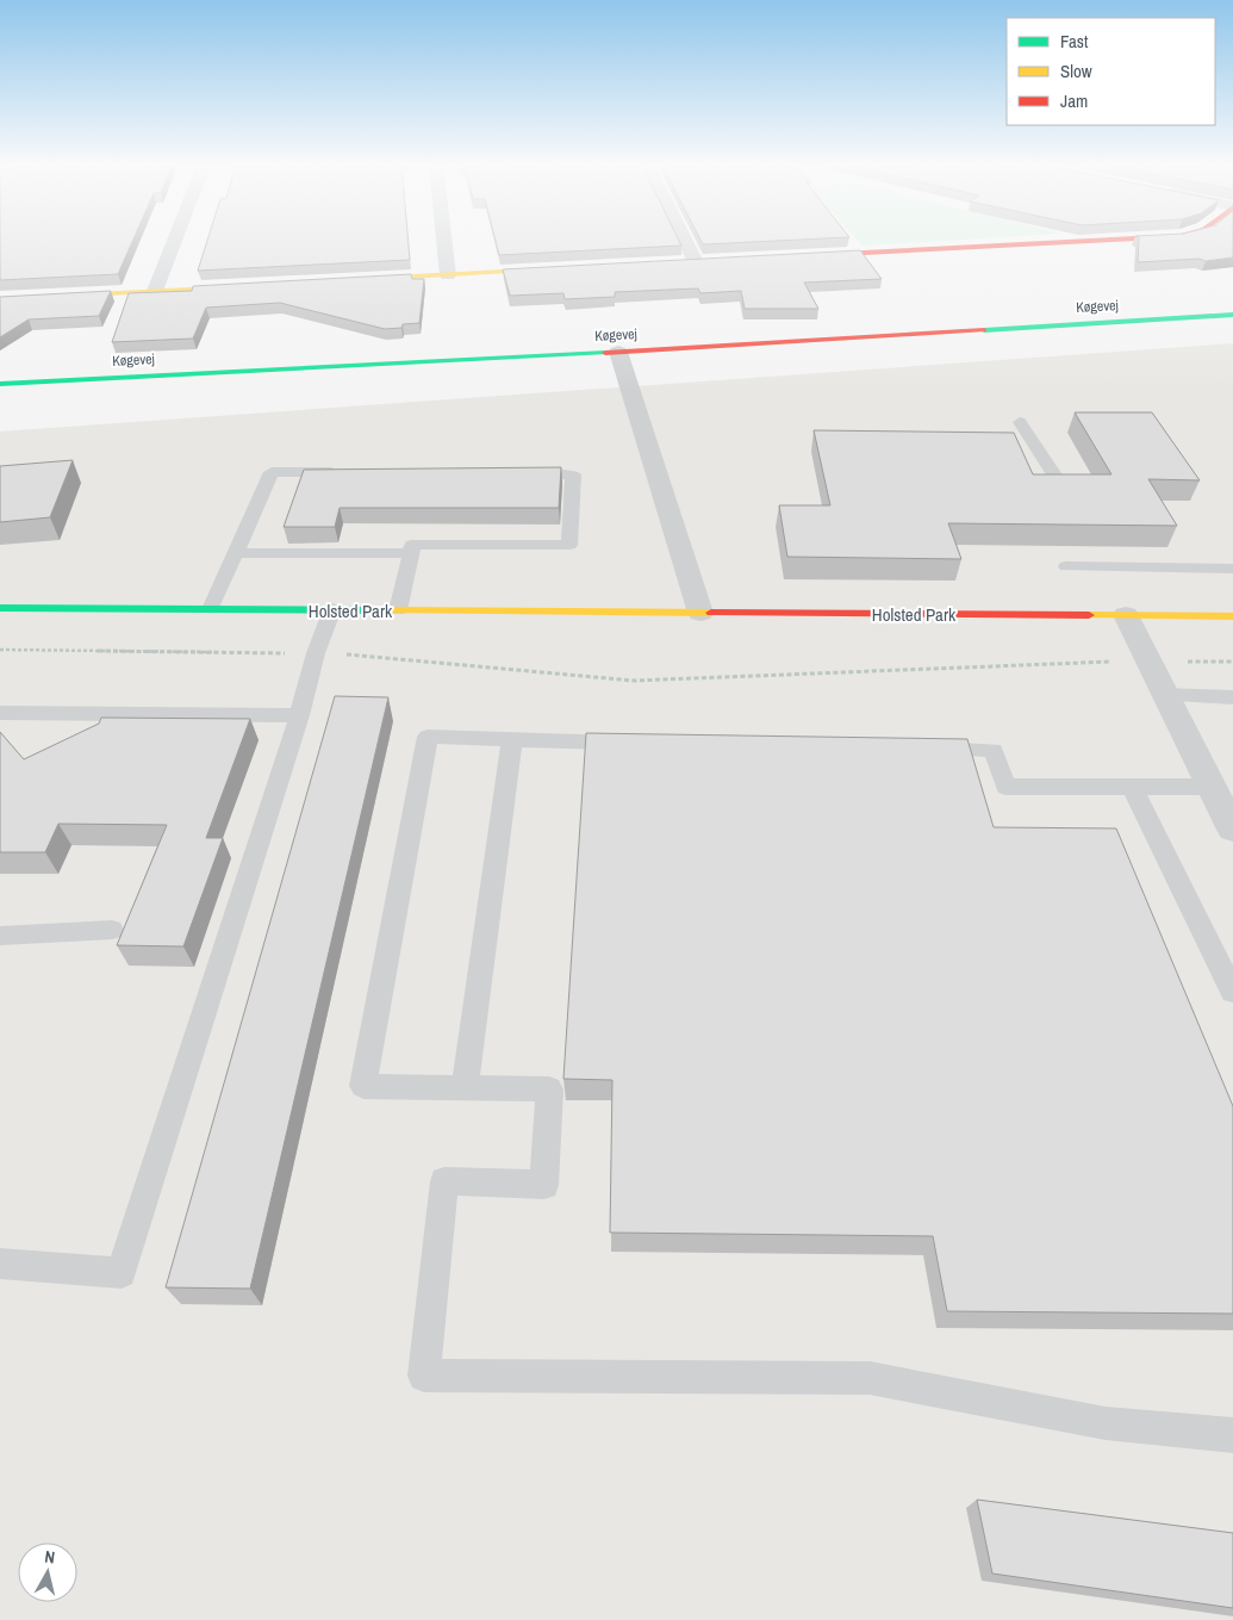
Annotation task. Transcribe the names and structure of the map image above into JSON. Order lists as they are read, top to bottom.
{
  "streets": {
    "street": ["Køgevej", "Holsted Park"]
  },
  "legend": ["Fast", "Slow", "Jam"],
  "north": "top"
}
